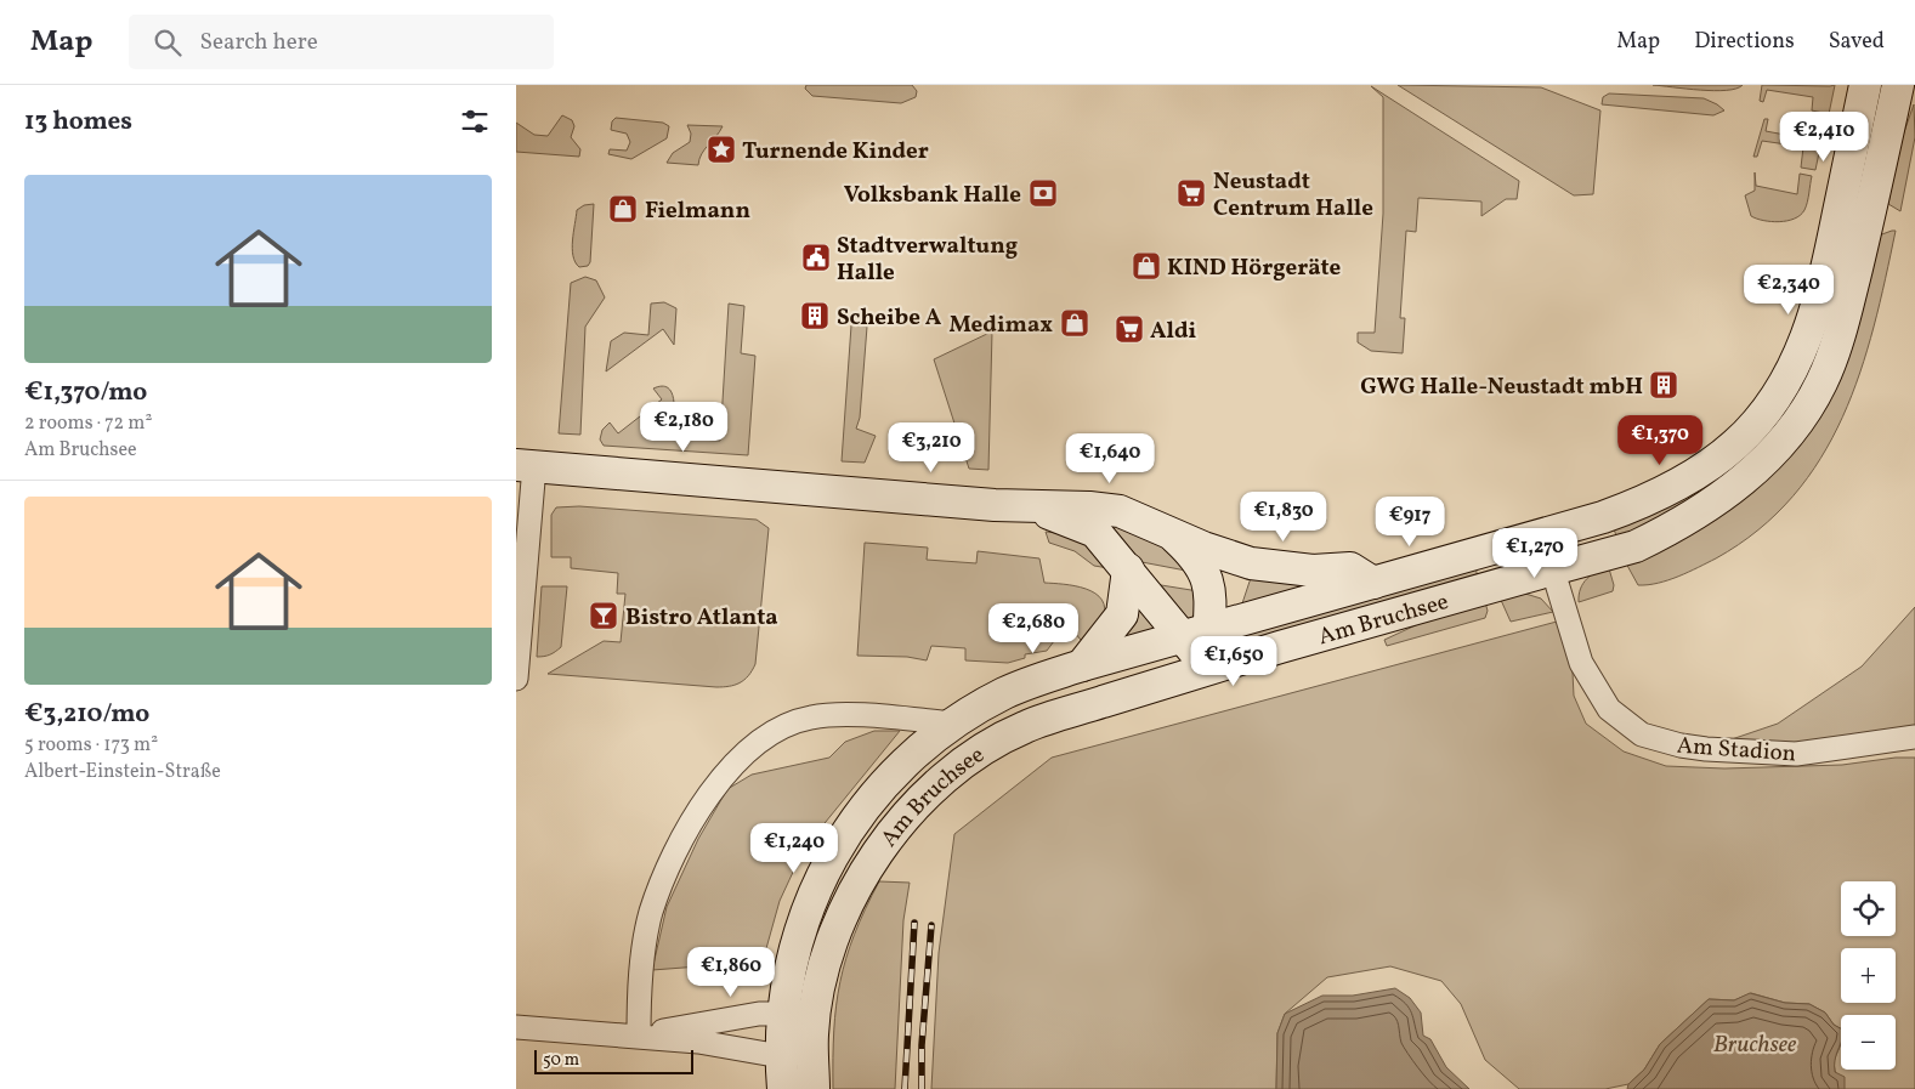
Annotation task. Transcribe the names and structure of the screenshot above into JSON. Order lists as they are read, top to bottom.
{
  "streets": {
    "street": ["Am Bruchsee", "Am Stadion"]
  },
  "crossings": [
    ["Am Bruchsee", "Am Stadion"]
  ],
  "water": ["Bruchsee"],
  "places": {
    "place": ["Turnende Kinder"],
    "bank": ["Volksbank Halle"],
    "supermarket": ["Neustadt Centrum Halle", "Aldi"],
    "shop": ["Fielmann", "KIND Hörgeräte", "Medimax"],
    "public building": ["Stadtverwaltung Halle"],
    "building": ["Scheibe A", "GWG Halle-Neustadt mbH"],
    "bar": ["Bistro Atlanta"]
  },
  "scale_bar": "50 m",
  "page": {
    "header": "Map",
    "search": "Search here",
    "nav": ["Map", "Directions", "Saved"],
    "heading": "13 homes",
    "price": [
      "€2,410",
      "€2,340",
      "€2,180",
      "€1,370",
      "€3,210",
      "€1,640",
      "€1,830",
      "€917",
      "€1,270",
      "€2,680",
      "€1,650",
      "€1,240",
      "€1,860"
    ],
    "list": [
      {
        "name": "€1,370/mo",
        "note": "2 rooms · 72 m² · Am Bruchsee"
      },
      {
        "name": "€3,210/mo",
        "note": "5 rooms · 173 m² · Albert-Einstein-Straße"
      }
    ],
    "map_buttons": ["+", "−"],
    "scale": "50 m"
  }
}
